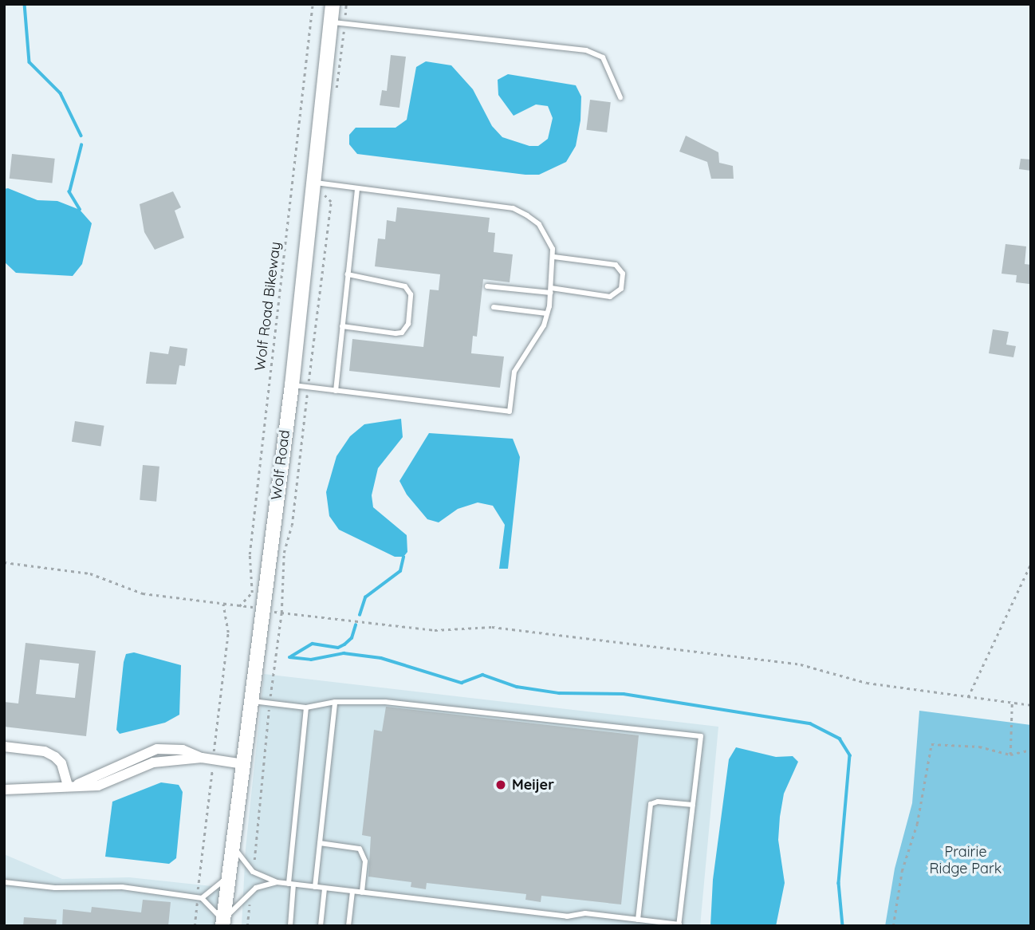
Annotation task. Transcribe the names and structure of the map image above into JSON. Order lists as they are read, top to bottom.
{
  "streets": {
    "main road": ["Wolf Road"],
    "path": ["Wolf Road Bikeway"]
  },
  "parks": ["Prairie Ridge Park"],
  "places": ["Meijer"]
}
